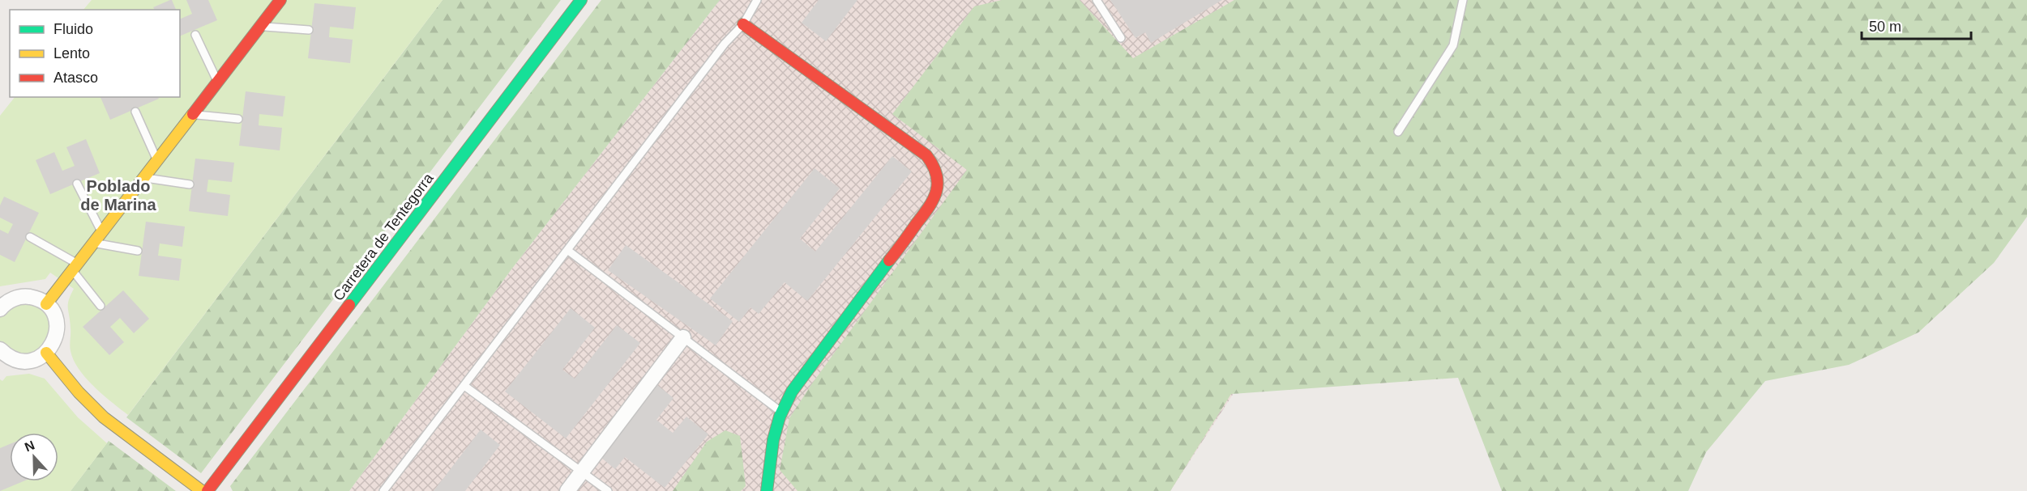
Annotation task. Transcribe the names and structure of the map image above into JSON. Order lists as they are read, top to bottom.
{
  "streets": {
    "street": ["Carretera de Tentegorra"]
  },
  "districts": ["Poblado de Marina"],
  "legend": ["Fluido", "Lento", "Atasco"],
  "scale_bar": "50 m",
  "north": "top"
}
